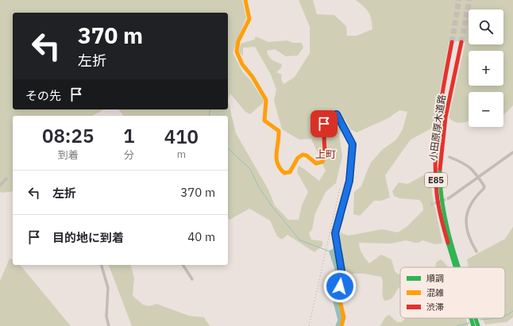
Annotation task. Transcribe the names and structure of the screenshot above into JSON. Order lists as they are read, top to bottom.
{
  "streets": {
    "main road": ["小田原厚木道路", "E85"]
  },
  "districts": ["上町"],
  "legend": ["順調", "混雑", "渋滞"],
  "page": {
    "map_buttons": ["+", "−"],
    "turn": ["370 m", "左折"],
    "then": "その先",
    "eta": [
      "08:25",
      "到着",
      "1",
      "分",
      "410",
      "m"
    ],
    "list": [
      {
        "name": "左折",
        "value": "370 m"
      },
      {
        "name": "目的地に到着",
        "value": "40 m"
      }
    ]
  }
}
